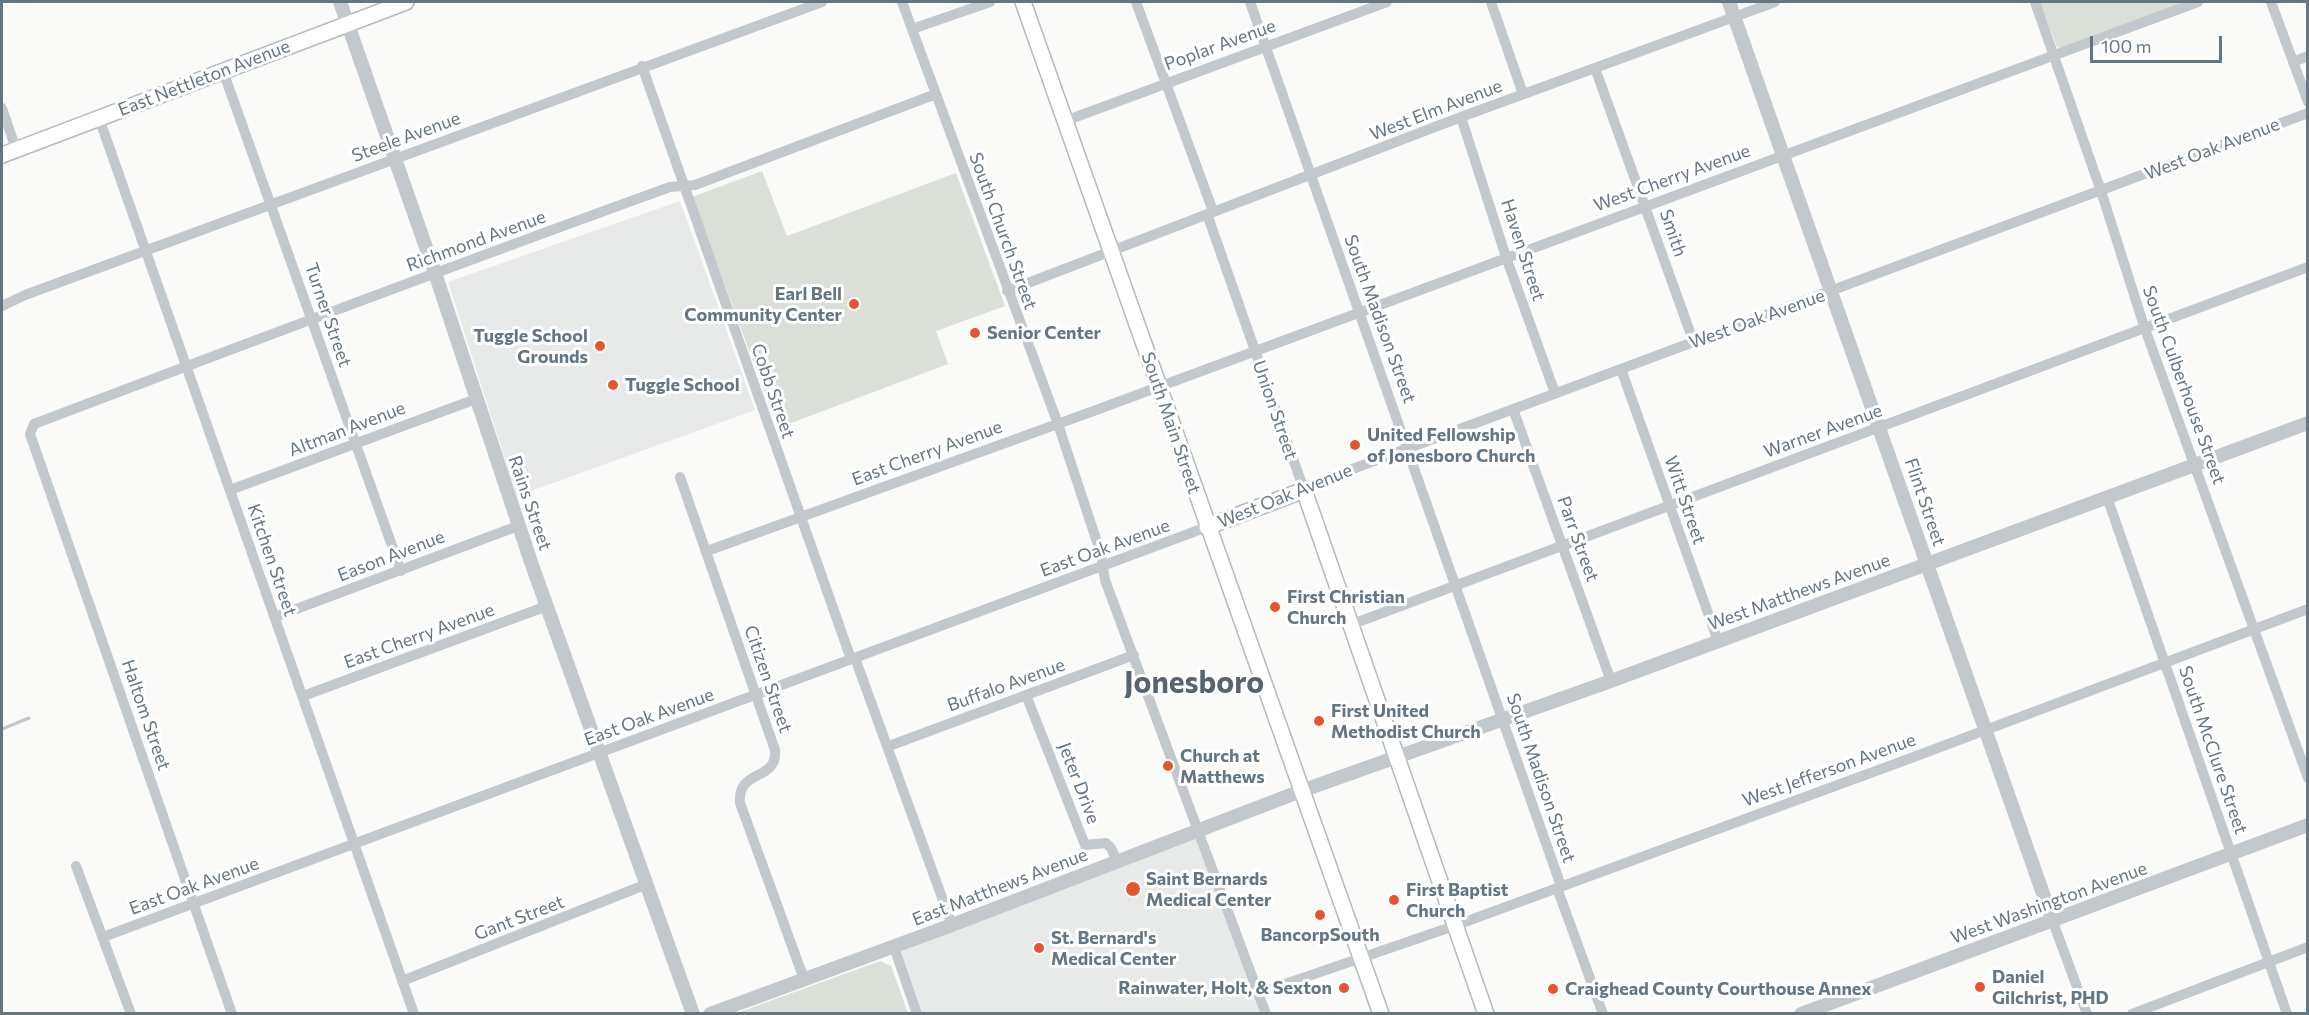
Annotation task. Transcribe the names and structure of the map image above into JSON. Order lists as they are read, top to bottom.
{
  "streets": {
    "main road": [
      "East Nettleton Avenue",
      "West Oak Avenue",
      "Union Street",
      "South Main Street"
    ],
    "street": [
      "Poplar Avenue",
      "West Elm Avenue",
      "Steele Avenue",
      "West Cherry Avenue",
      "South Church Street",
      "Smith",
      "Richmond Avenue",
      "Haven Street",
      "Turner Street",
      "South Madison Street",
      "South Culberhouse Street",
      "Cobb Street",
      "Altman Avenue",
      "Warner Avenue",
      "East Cherry Avenue",
      "Witt Street",
      "Flint Street",
      "Rains Street",
      "Parr Street",
      "East Oak Avenue",
      "Eason Avenue",
      "Kitchen Street",
      "West Matthews Avenue",
      "Citizen Street",
      "Buffalo Avenue",
      "Haltom Street",
      "South McClure Street",
      "West Jefferson Avenue",
      "Jeter Drive",
      "East Matthews Avenue",
      "West Washington Avenue",
      "Gant Street"
    ]
  },
  "crossings": [
    ["Poplar Avenue", "South Madison Street"],
    ["Poplar Avenue", "Union Street"],
    ["Poplar Avenue", "South Main Street"],
    ["East Nettleton Avenue", "Turner Street"],
    ["East Nettleton Avenue", "Rains Street"],
    ["East Nettleton Avenue", "Kitchen Street"],
    ["West Elm Avenue", "South Church Street"],
    ["West Elm Avenue", "Smith"],
    ["West Elm Avenue", "Haven Street"],
    ["West Elm Avenue", "South Madison Street"],
    ["West Elm Avenue", "Union Street"],
    ["West Elm Avenue", "South Main Street"],
    ["West Elm Avenue", "Flint Street"],
    ["Steele Avenue", "Turner Street"],
    ["Steele Avenue", "Cobb Street"],
    ["Steele Avenue", "Rains Street"],
    ["Steele Avenue", "Kitchen Street"],
    ["West Oak Avenue", "Smith"],
    ["West Oak Avenue", "Haven Street"],
    ["West Oak Avenue", "South Madison Street"],
    ["West Oak Avenue", "South Culberhouse Street"],
    ["West Oak Avenue", "Union Street"],
    ["West Oak Avenue", "South Main Street"],
    ["West Oak Avenue", "Witt Street"],
    ["West Oak Avenue", "Flint Street"],
    ["West Oak Avenue", "Parr Street"],
    ["West Oak Avenue", "East Oak Avenue"],
    ["West Cherry Avenue", "Smith"],
    ["West Cherry Avenue", "Haven Street"],
    ["West Cherry Avenue", "South Madison Street"],
    ["West Cherry Avenue", "South Culberhouse Street"],
    ["West Cherry Avenue", "Union Street"],
    ["West Cherry Avenue", "South Main Street"],
    ["West Cherry Avenue", "East Cherry Avenue"],
    ["West Cherry Avenue", "Flint Street"],
    ["South Church Street", "Richmond Avenue"],
    ["South Church Street", "East Cherry Avenue"],
    ["South Church Street", "East Oak Avenue"],
    ["South Church Street", "Buffalo Avenue"],
    ["South Church Street", "West Jefferson Avenue"],
    ["South Church Street", "East Matthews Avenue"],
    ["Richmond Avenue", "Turner Street"],
    ["Richmond Avenue", "Cobb Street"],
    ["Richmond Avenue", "Rains Street"],
    ["Richmond Avenue", "Kitchen Street"],
    ["Richmond Avenue", "Haltom Street"],
    ["Turner Street", "Altman Avenue"],
    ["Turner Street", "Eason Avenue"],
    ["South Madison Street", "Warner Avenue"],
    ["South Madison Street", "West Matthews Avenue"],
    ["South Madison Street", "West Jefferson Avenue"],
    ["South Culberhouse Street", "Warner Avenue"],
    ["South Culberhouse Street", "West Matthews Avenue"],
    ["South Culberhouse Street", "West Jefferson Avenue"],
    ["Cobb Street", "East Cherry Avenue"],
    ["Cobb Street", "East Oak Avenue"],
    ["Cobb Street", "Buffalo Avenue"],
    ["Cobb Street", "East Matthews Avenue"],
    ["Union Street", "Warner Avenue"],
    ["Union Street", "West Matthews Avenue"],
    ["Union Street", "West Jefferson Avenue"],
    ["South Main Street", "East Cherry Avenue"],
    ["South Main Street", "East Oak Avenue"],
    ["South Main Street", "West Matthews Avenue"],
    ["South Main Street", "West Jefferson Avenue"],
    ["South Main Street", "East Matthews Avenue"],
    ["Altman Avenue", "Rains Street"],
    ["Altman Avenue", "Kitchen Street"],
    ["Warner Avenue", "Witt Street"],
    ["Warner Avenue", "Flint Street"],
    ["Warner Avenue", "Parr Street"],
    ["East Cherry Avenue", "Rains Street"],
    ["East Cherry Avenue", "Kitchen Street"],
    ["East Cherry Avenue", "Citizen Street"],
    ["Witt Street", "West Matthews Avenue"],
    ["Flint Street", "West Matthews Avenue"],
    ["Flint Street", "West Jefferson Avenue"],
    ["Flint Street", "West Washington Avenue"],
    ["Rains Street", "East Oak Avenue"],
    ["Rains Street", "Eason Avenue"],
    ["Rains Street", "Gant Street"],
    ["Parr Street", "West Matthews Avenue"],
    ["East Oak Avenue", "Kitchen Street"],
    ["East Oak Avenue", "Citizen Street"],
    ["East Oak Avenue", "Haltom Street"],
    ["Eason Avenue", "Kitchen Street"],
    ["Kitchen Street", "Gant Street"],
    ["West Matthews Avenue", "South McClure Street"],
    ["West Matthews Avenue", "East Matthews Avenue"],
    ["Citizen Street", "East Matthews Avenue"],
    ["Buffalo Avenue", "Jeter Drive"],
    ["South McClure Street", "West Jefferson Avenue"],
    ["South McClure Street", "West Washington Avenue"],
    ["Jeter Drive", "East Matthews Avenue"]
  ],
  "districts": ["Jonesboro"],
  "places": [
    "Earl Bell Community Center",
    "Senior Center",
    "Tuggle School Grounds",
    "Tuggle School",
    "United Fellowship of Jonesboro Church",
    "First Christian Church",
    "First United Methodist Church",
    "Church at Matthews",
    "Saint Bernards Medical Center",
    "First Baptist Church",
    "BancorpSouth",
    "St. Bernard's Medical Center",
    "Daniel Gilchrist, PHD",
    "Rainwater, Holt, & Sexton",
    "Craighead County Courthouse Annex"
  ],
  "scale_bar": "100 m"
}
